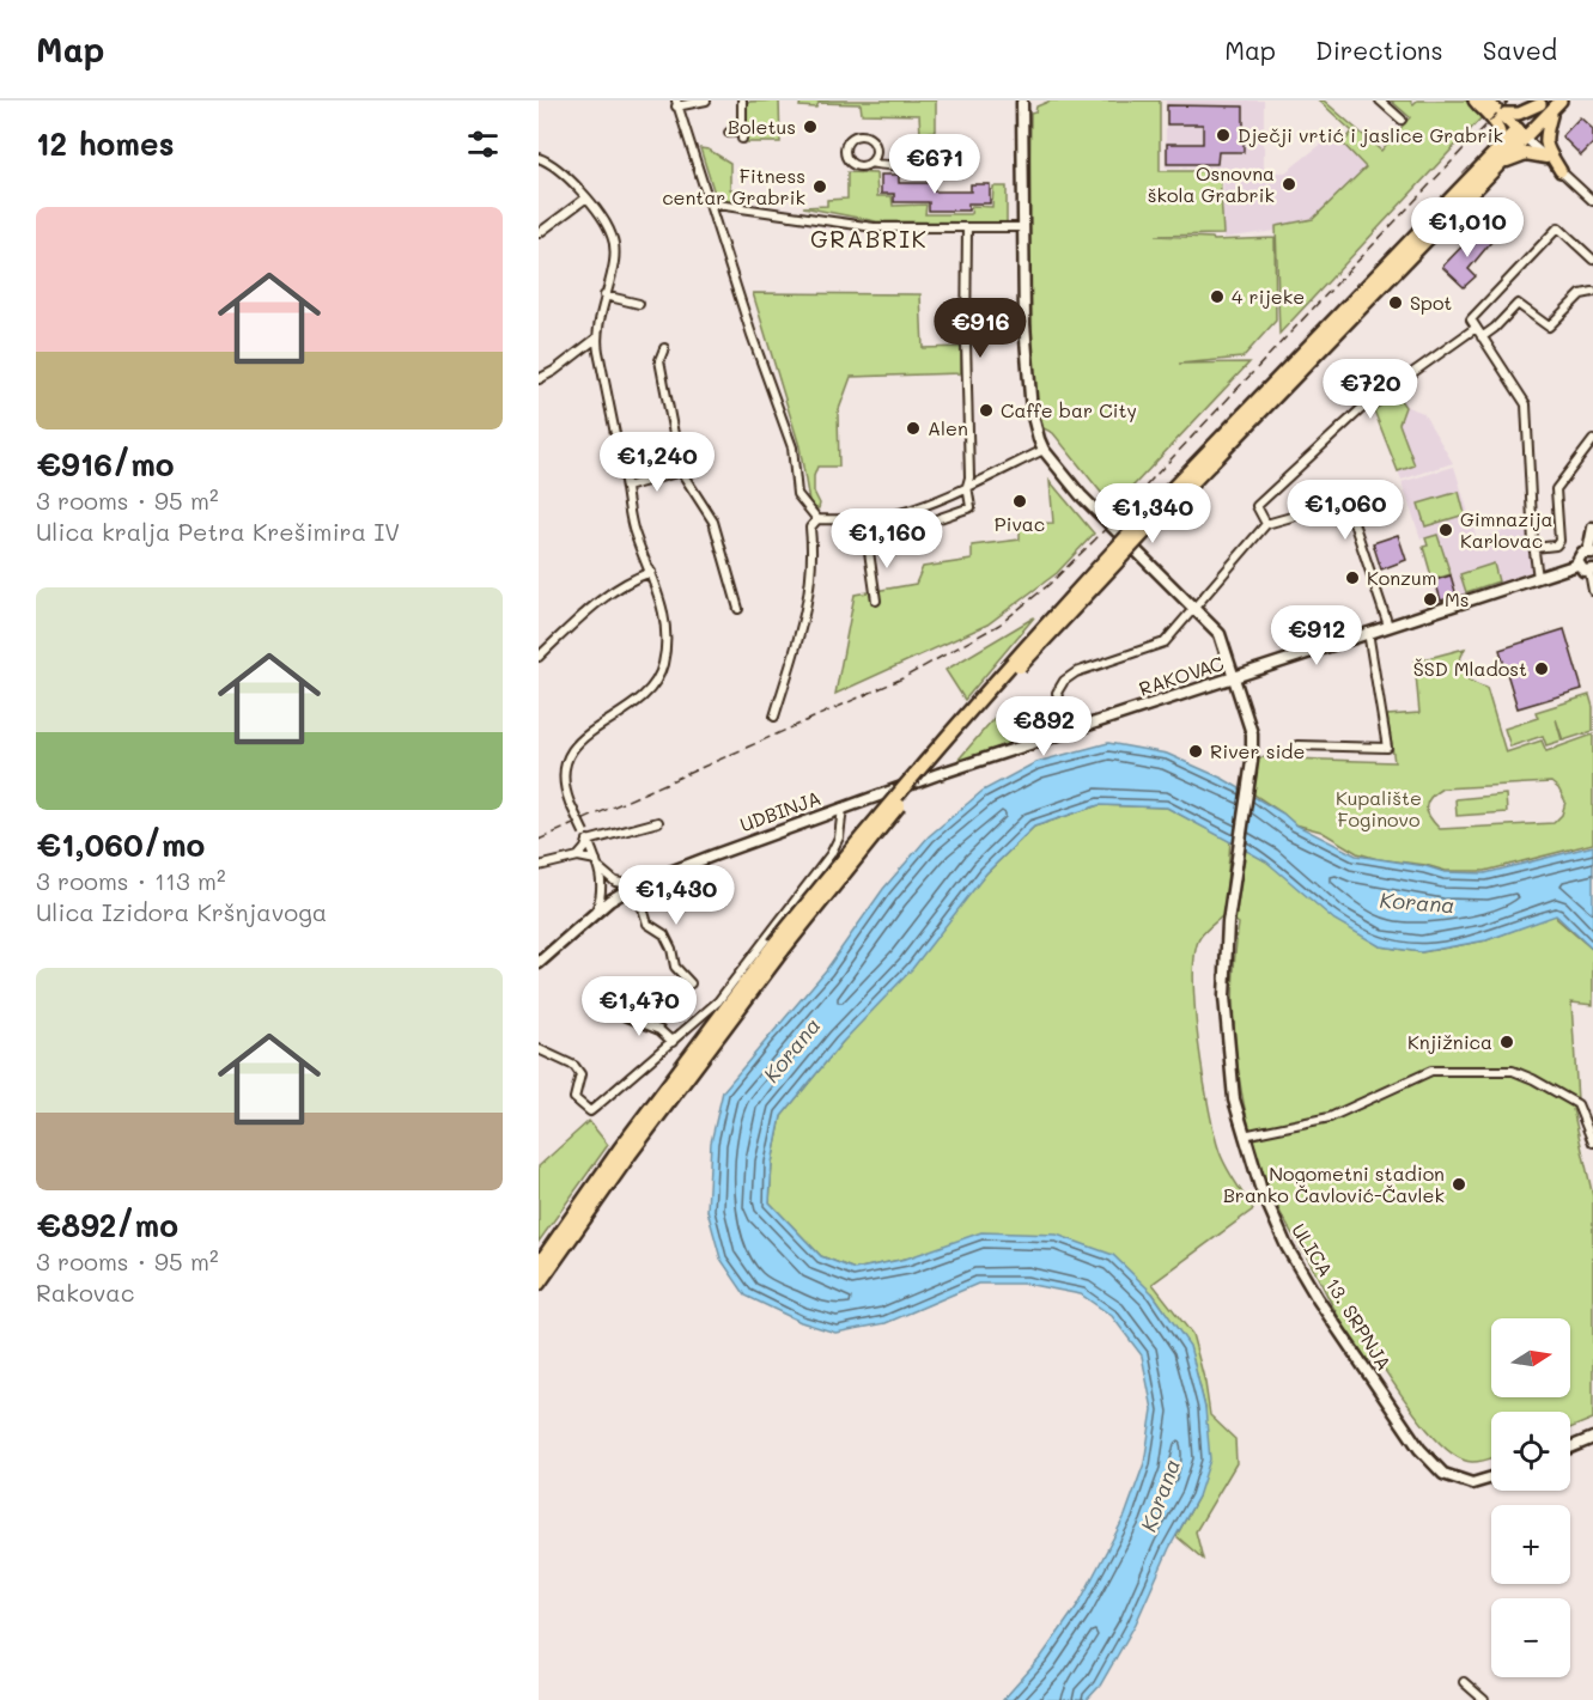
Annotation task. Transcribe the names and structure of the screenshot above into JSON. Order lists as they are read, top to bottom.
{
  "streets": {
    "street": ["RAKOVAC", "UDBINJA", "ULICA 13. SRPNJA"]
  },
  "crossings": [
    ["RAKOVAC", "UDBINJA"],
    ["RAKOVAC", "ULICA 13. SRPNJA"]
  ],
  "districts": ["GRABRIK"],
  "water": ["Korana"],
  "parks": ["Kupalište Foginovo"],
  "places": [
    "Boletus",
    "Dječji vrtić i jaslice Grabrik",
    "Osnovna škola Grabrik",
    "Fitness centar Grabrik",
    "4 rijeke",
    "Spot",
    "Caffe bar City",
    "Alen",
    "Pivac",
    "Gimnazija Karlovac",
    "Konzum",
    "Ms",
    "ŠSD Mladost",
    "River side",
    "Knjižnica",
    "Nogometni stadion Branko Čavlović-Čavlek"
  ],
  "north": "right",
  "page": {
    "header": "Map",
    "nav": ["Map", "Directions", "Saved"],
    "heading": "12 homes",
    "price": [
      "€671",
      "€1,010",
      "€916",
      "€720",
      "€1,240",
      "€1,060",
      "€1,340",
      "€1,160",
      "€912",
      "€892",
      "€1,430",
      "€1,470"
    ],
    "list": [
      {
        "name": "€916/mo",
        "note": "3 rooms · 95 m² · Ulica kralja Petra Krešimira IV"
      },
      {
        "name": "€1,060/mo",
        "note": "3 rooms · 113 m² · Ulica Izidora Kršnjavoga"
      },
      {
        "name": "€892/mo",
        "note": "3 rooms · 95 m² · Rakovac"
      }
    ],
    "map_buttons": ["+", "−"]
  }
}
